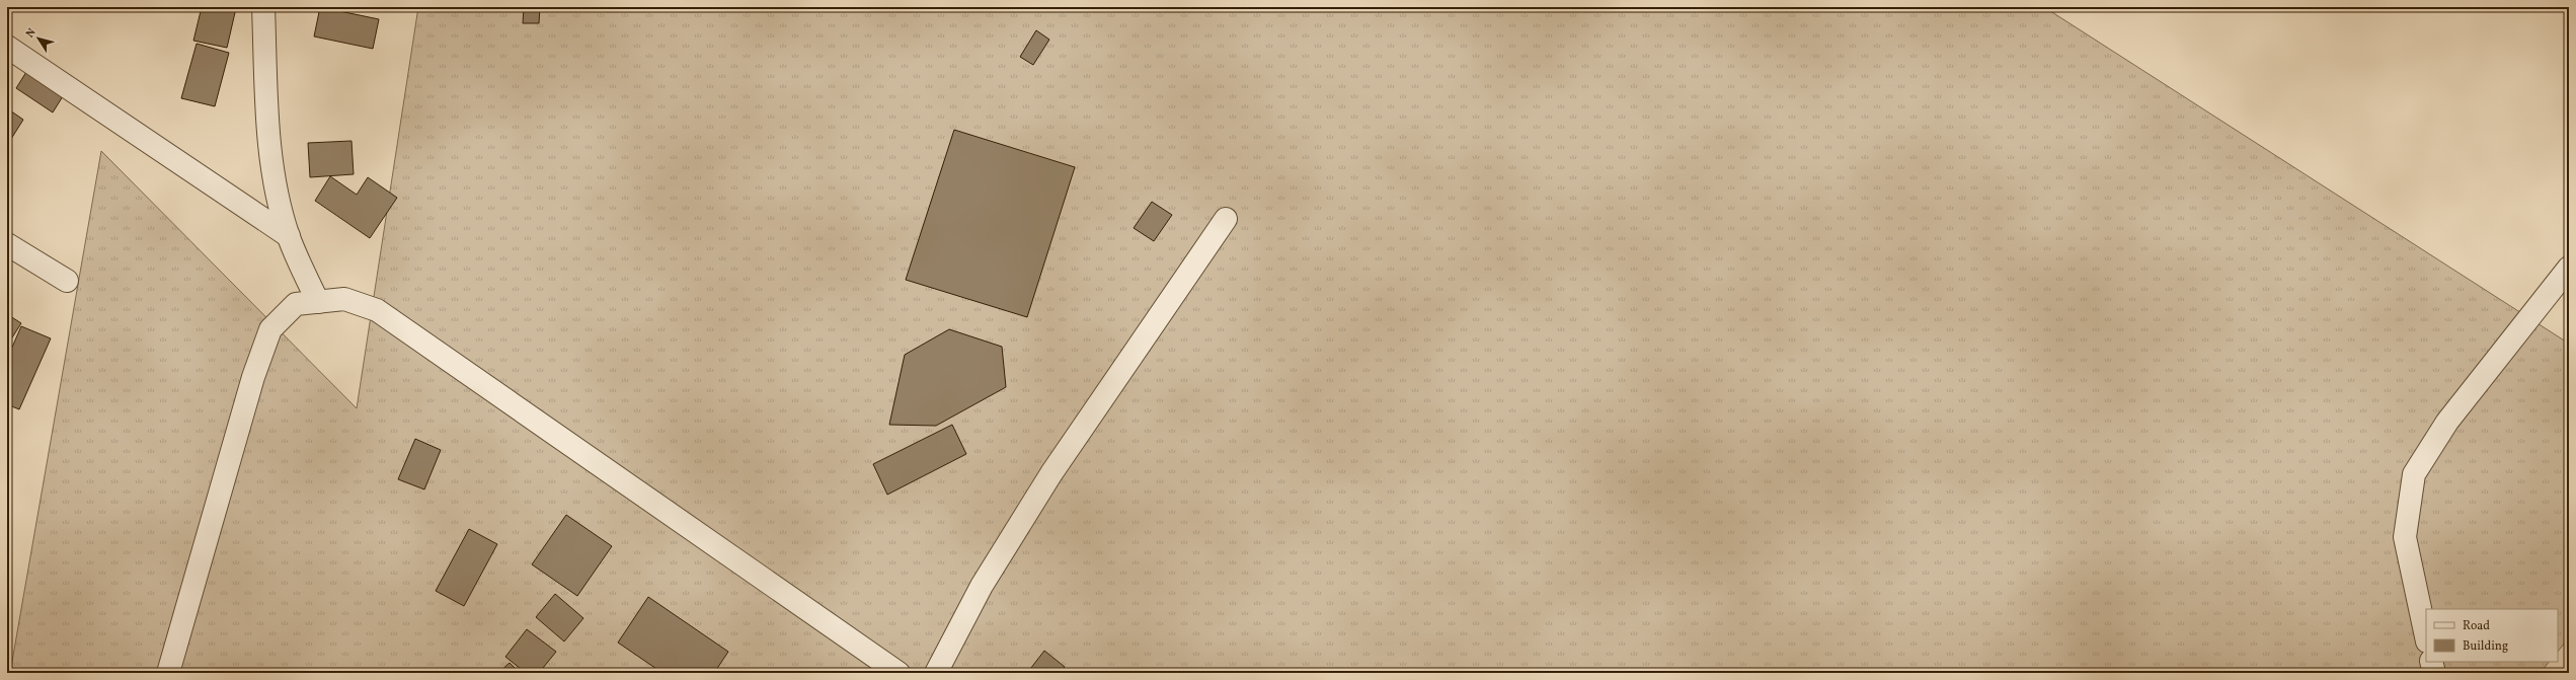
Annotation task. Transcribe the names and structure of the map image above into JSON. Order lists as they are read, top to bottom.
{
  "legend": ["Road", "Building"],
  "north": "top left"
}
